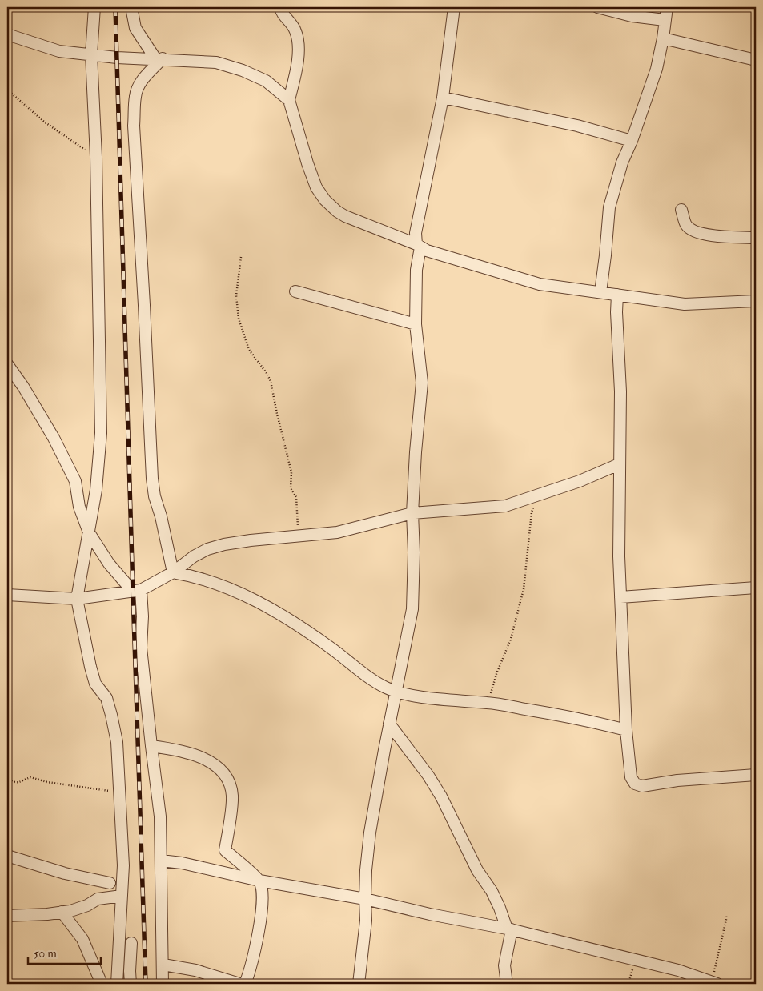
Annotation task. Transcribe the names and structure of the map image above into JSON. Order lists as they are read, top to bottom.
{
  "scale_bar": "50 m"
}
